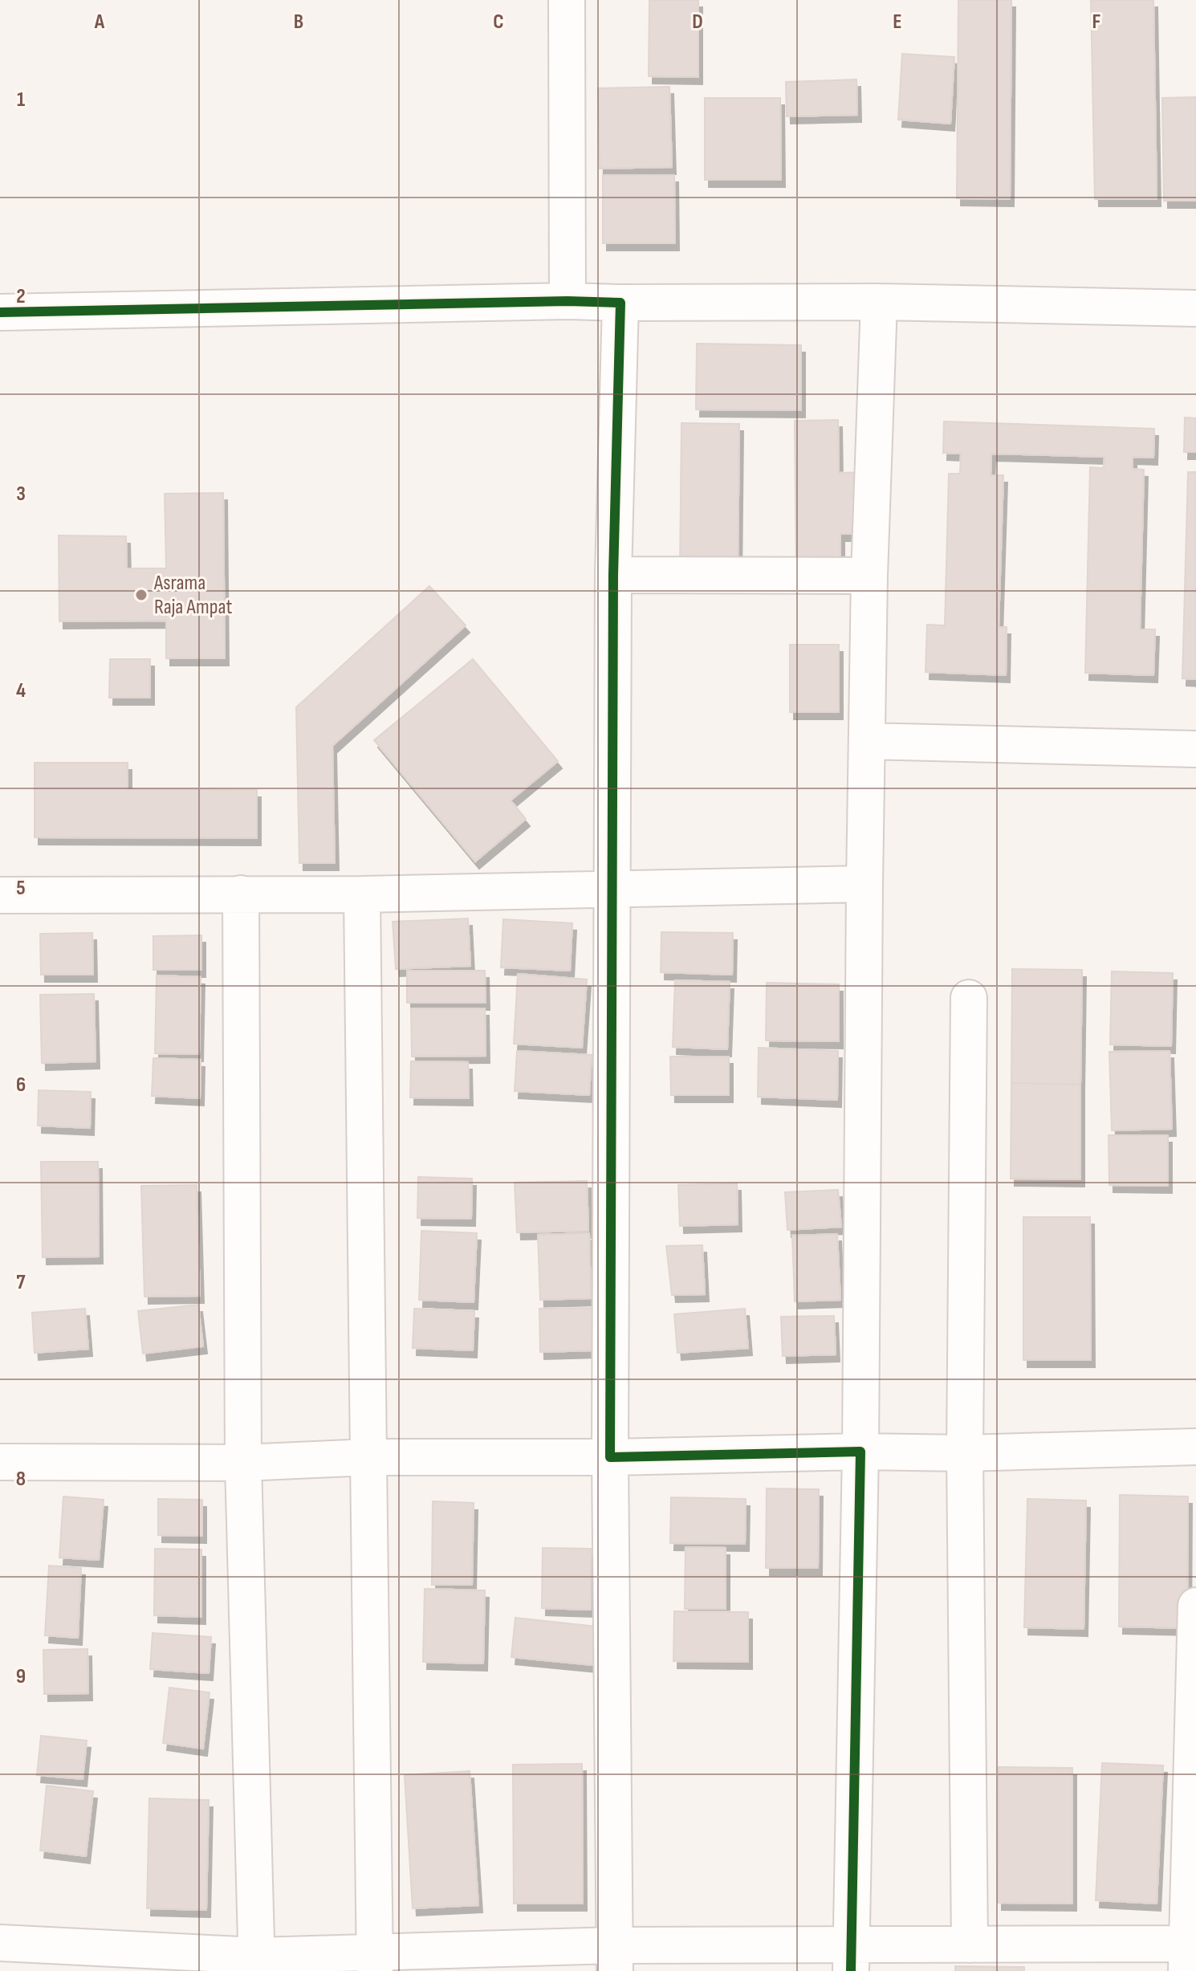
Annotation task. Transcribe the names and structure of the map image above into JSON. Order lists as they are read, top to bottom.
{
  "places": ["Asrama Raja Ampat"],
  "grid": {
    "columns": [
      "A",
      "B",
      "C",
      "D",
      "E",
      "F"
    ],
    "rows": [
      "1",
      "2",
      "3",
      "4",
      "5",
      "6",
      "7",
      "8",
      "9"
    ]
  }
}
